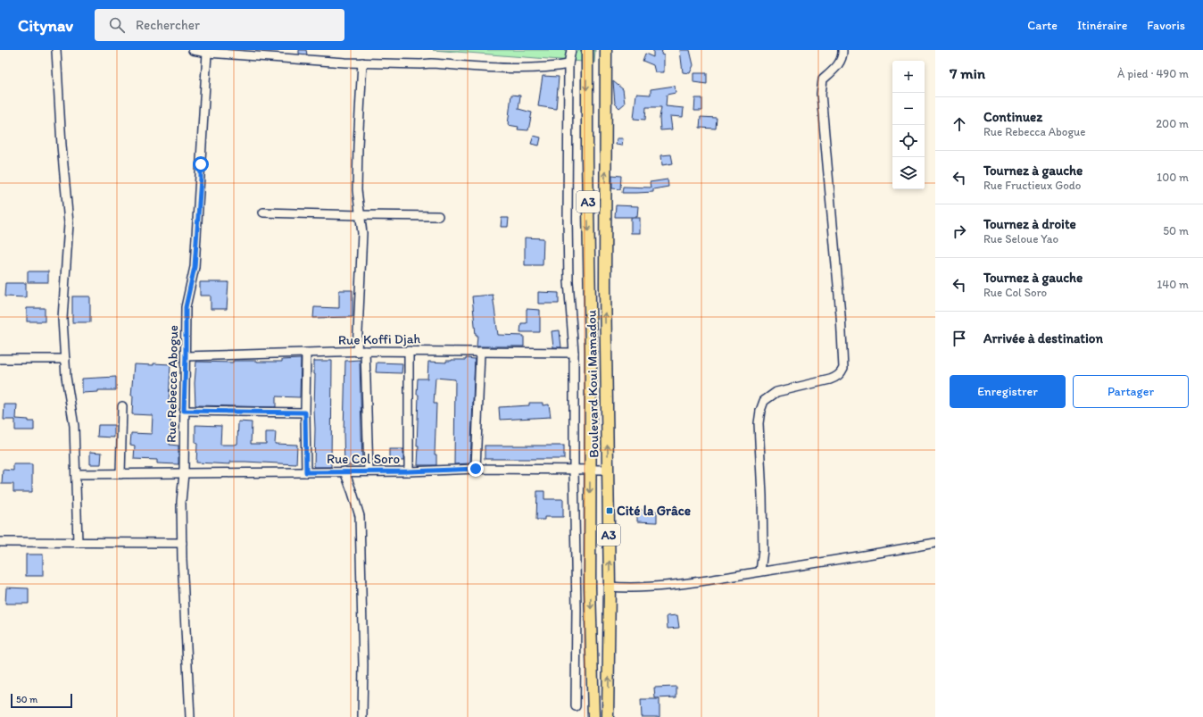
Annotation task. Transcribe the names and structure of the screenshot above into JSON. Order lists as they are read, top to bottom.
{
  "streets": {
    "main road": ["A3", "Boulevard Koui Mamadou"],
    "street": ["Rue Koffi Djah", "Rue Rebecca Abogue", "Rue Col Soro"]
  },
  "crossings": [
    ["Rue Koffi Djah", "Rue Rebecca Abogue"],
    ["Rue Rebecca Abogue", "Rue Col Soro"],
    ["Boulevard Koui Mamadou", "Rue Col Soro"]
  ],
  "places": {
    "transit": ["Cité la Grâce"]
  },
  "scale_bar": "50 m",
  "page": {
    "header": "Citynav",
    "search": "Rechercher",
    "nav": ["Carte", "Itinéraire", "Favoris"],
    "heading": ["7 min", "À pied · 490 m"],
    "map_buttons": ["+", "−"],
    "list": [
      ["Continuez", "Rue Rebecca Abogue", "200 m"],
      ["Tournez à gauche", "Rue Fructieux Godo", "100 m"],
      ["Tournez à droite", "Rue Seloue Yao", "50 m"],
      ["Tournez à gauche", "Rue Col Soro", "140 m"],
      "Arrivée à destination"
    ],
    "buttons": ["Enregistrer", "Partager"],
    "scale": "50 m"
  }
}
